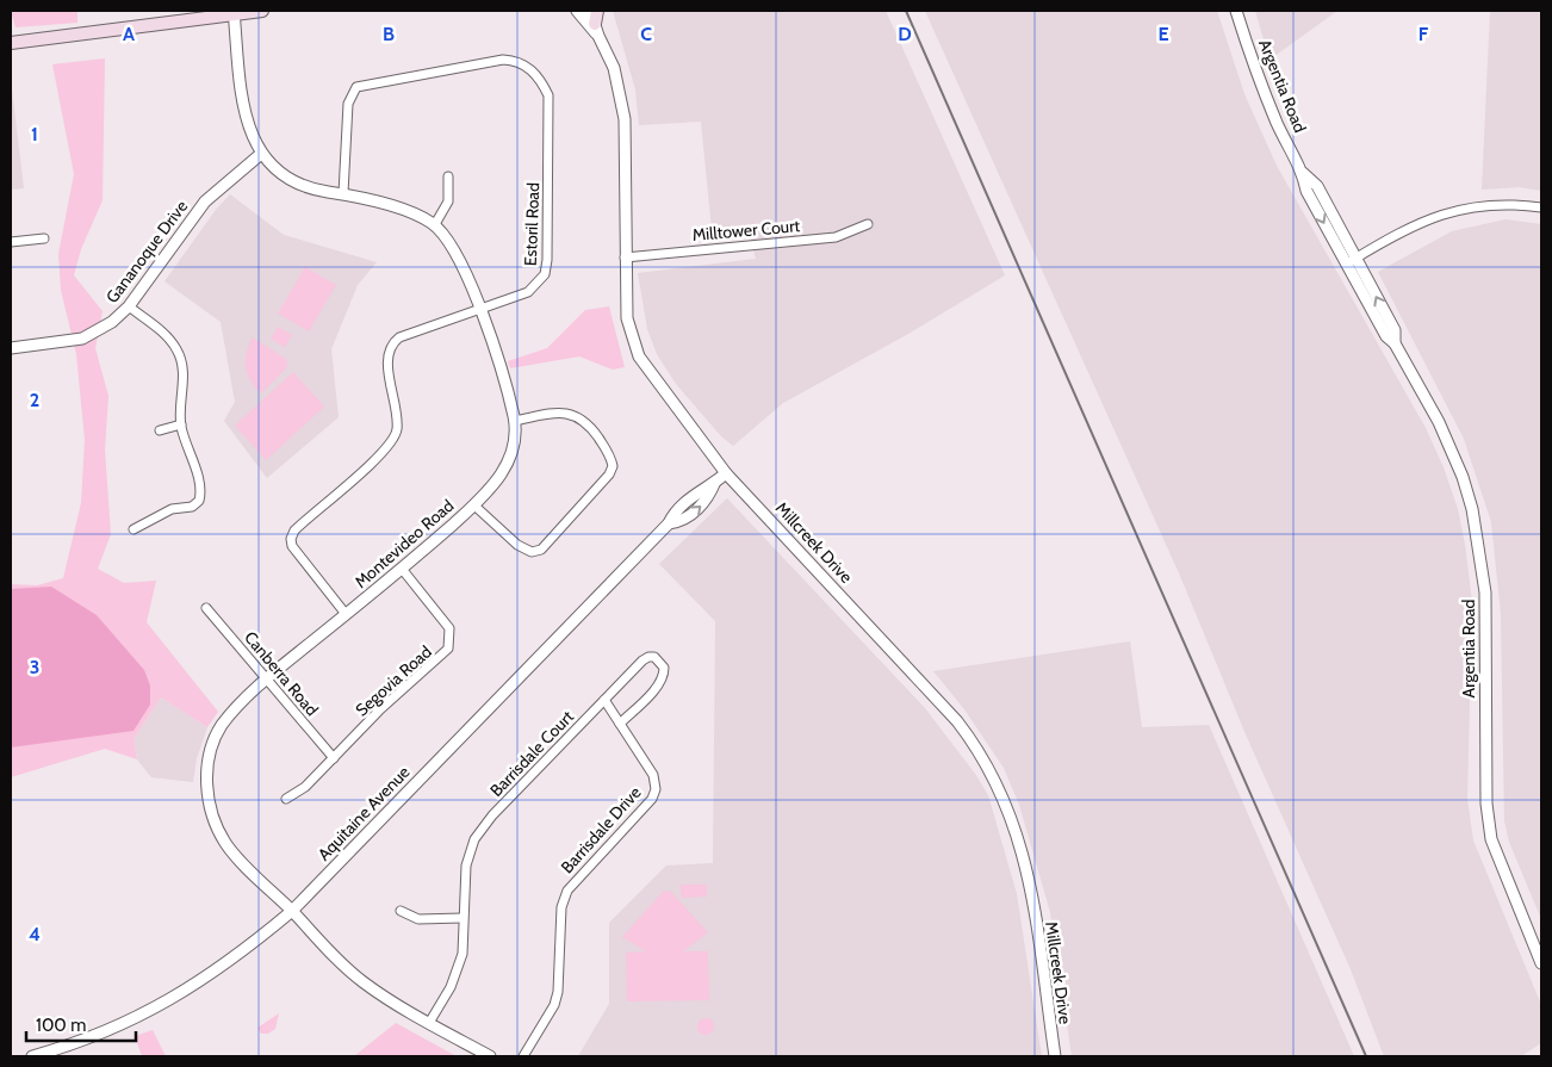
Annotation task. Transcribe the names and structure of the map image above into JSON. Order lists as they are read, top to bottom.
{
  "streets": {
    "street": [
      "Argentia Road",
      "Estoril Road",
      "Milltower Court",
      "Gananoque Drive",
      "Millcreek Drive",
      "Montevideo Road",
      "Canberra Road",
      "Segovia Road",
      "Barrisdale Court",
      "Aquitaine Avenue",
      "Barrisdale Drive"
    ]
  },
  "crossings": [
    ["Estoril Road", "Montevideo Road"],
    ["Milltower Court", "Millcreek Drive"],
    ["Gananoque Drive", "Montevideo Road"],
    ["Millcreek Drive", "Aquitaine Avenue"],
    ["Montevideo Road", "Canberra Road"],
    ["Montevideo Road", "Segovia Road"],
    ["Montevideo Road", "Aquitaine Avenue"],
    ["Canberra Road", "Segovia Road"],
    ["Barrisdale Court", "Barrisdale Drive"]
  ],
  "scale_bar": "100 m",
  "grid": {
    "columns": [
      "A",
      "B",
      "C",
      "D",
      "E",
      "F"
    ],
    "rows": [
      "1",
      "2",
      "3",
      "4"
    ]
  }
}
